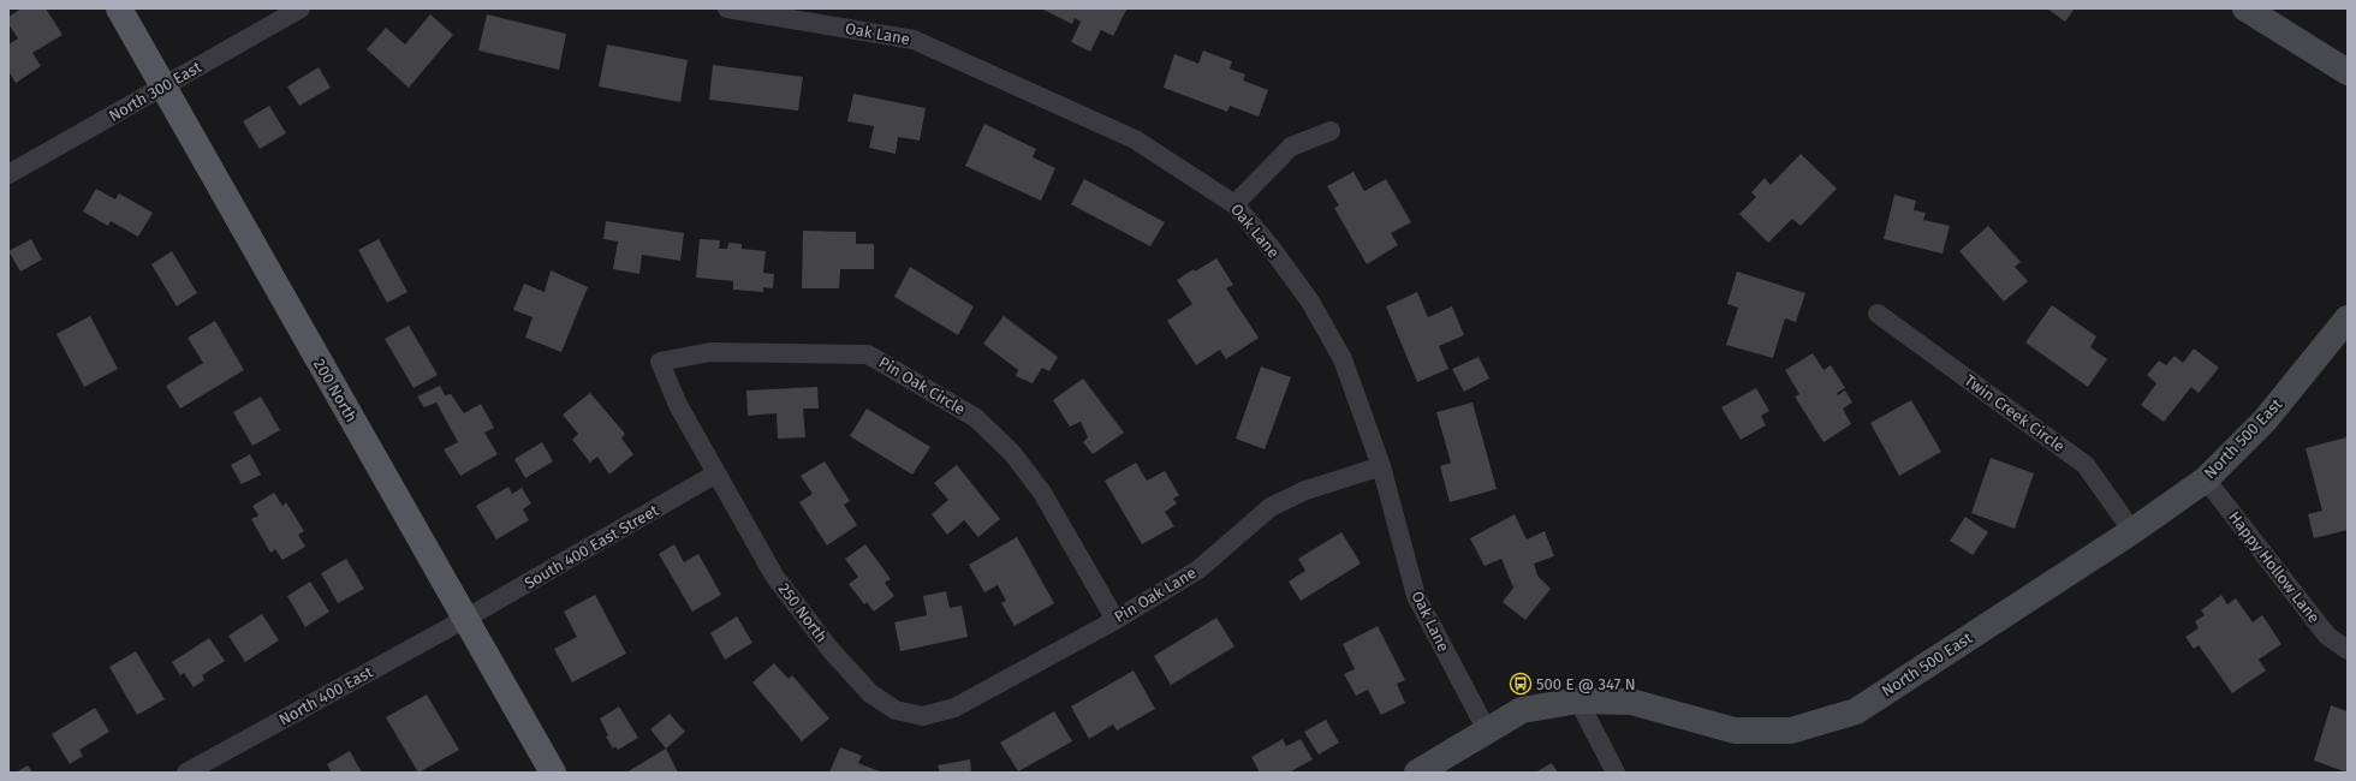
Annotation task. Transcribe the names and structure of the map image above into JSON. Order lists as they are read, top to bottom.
{
  "streets": {
    "main road": ["200 North"],
    "street": [
      "Oak Lane",
      "North 300 East",
      "Pin Oak Circle",
      "Twin Creek Circle",
      "North 500 East",
      "South 400 East Street",
      "Happy Hollow Lane",
      "Pin Oak Lane",
      "250 North",
      "North 400 East"
    ]
  },
  "crossings": [
    ["Oak Lane", "North 500 East"],
    ["Oak Lane", "Pin Oak Lane"],
    ["North 300 East", "200 North"],
    ["Pin Oak Circle", "South 400 East Street"],
    ["Pin Oak Circle", "Pin Oak Lane"],
    ["Pin Oak Circle", "250 North"],
    ["200 North", "South 400 East Street"],
    ["200 North", "North 400 East"],
    ["Twin Creek Circle", "North 500 East"],
    ["North 500 East", "Happy Hollow Lane"],
    ["South 400 East Street", "250 North"],
    ["South 400 East Street", "North 400 East"],
    ["Pin Oak Lane", "250 North"]
  ],
  "places": {
    "bus stop": ["500 E @ 347 N"]
  }
}
